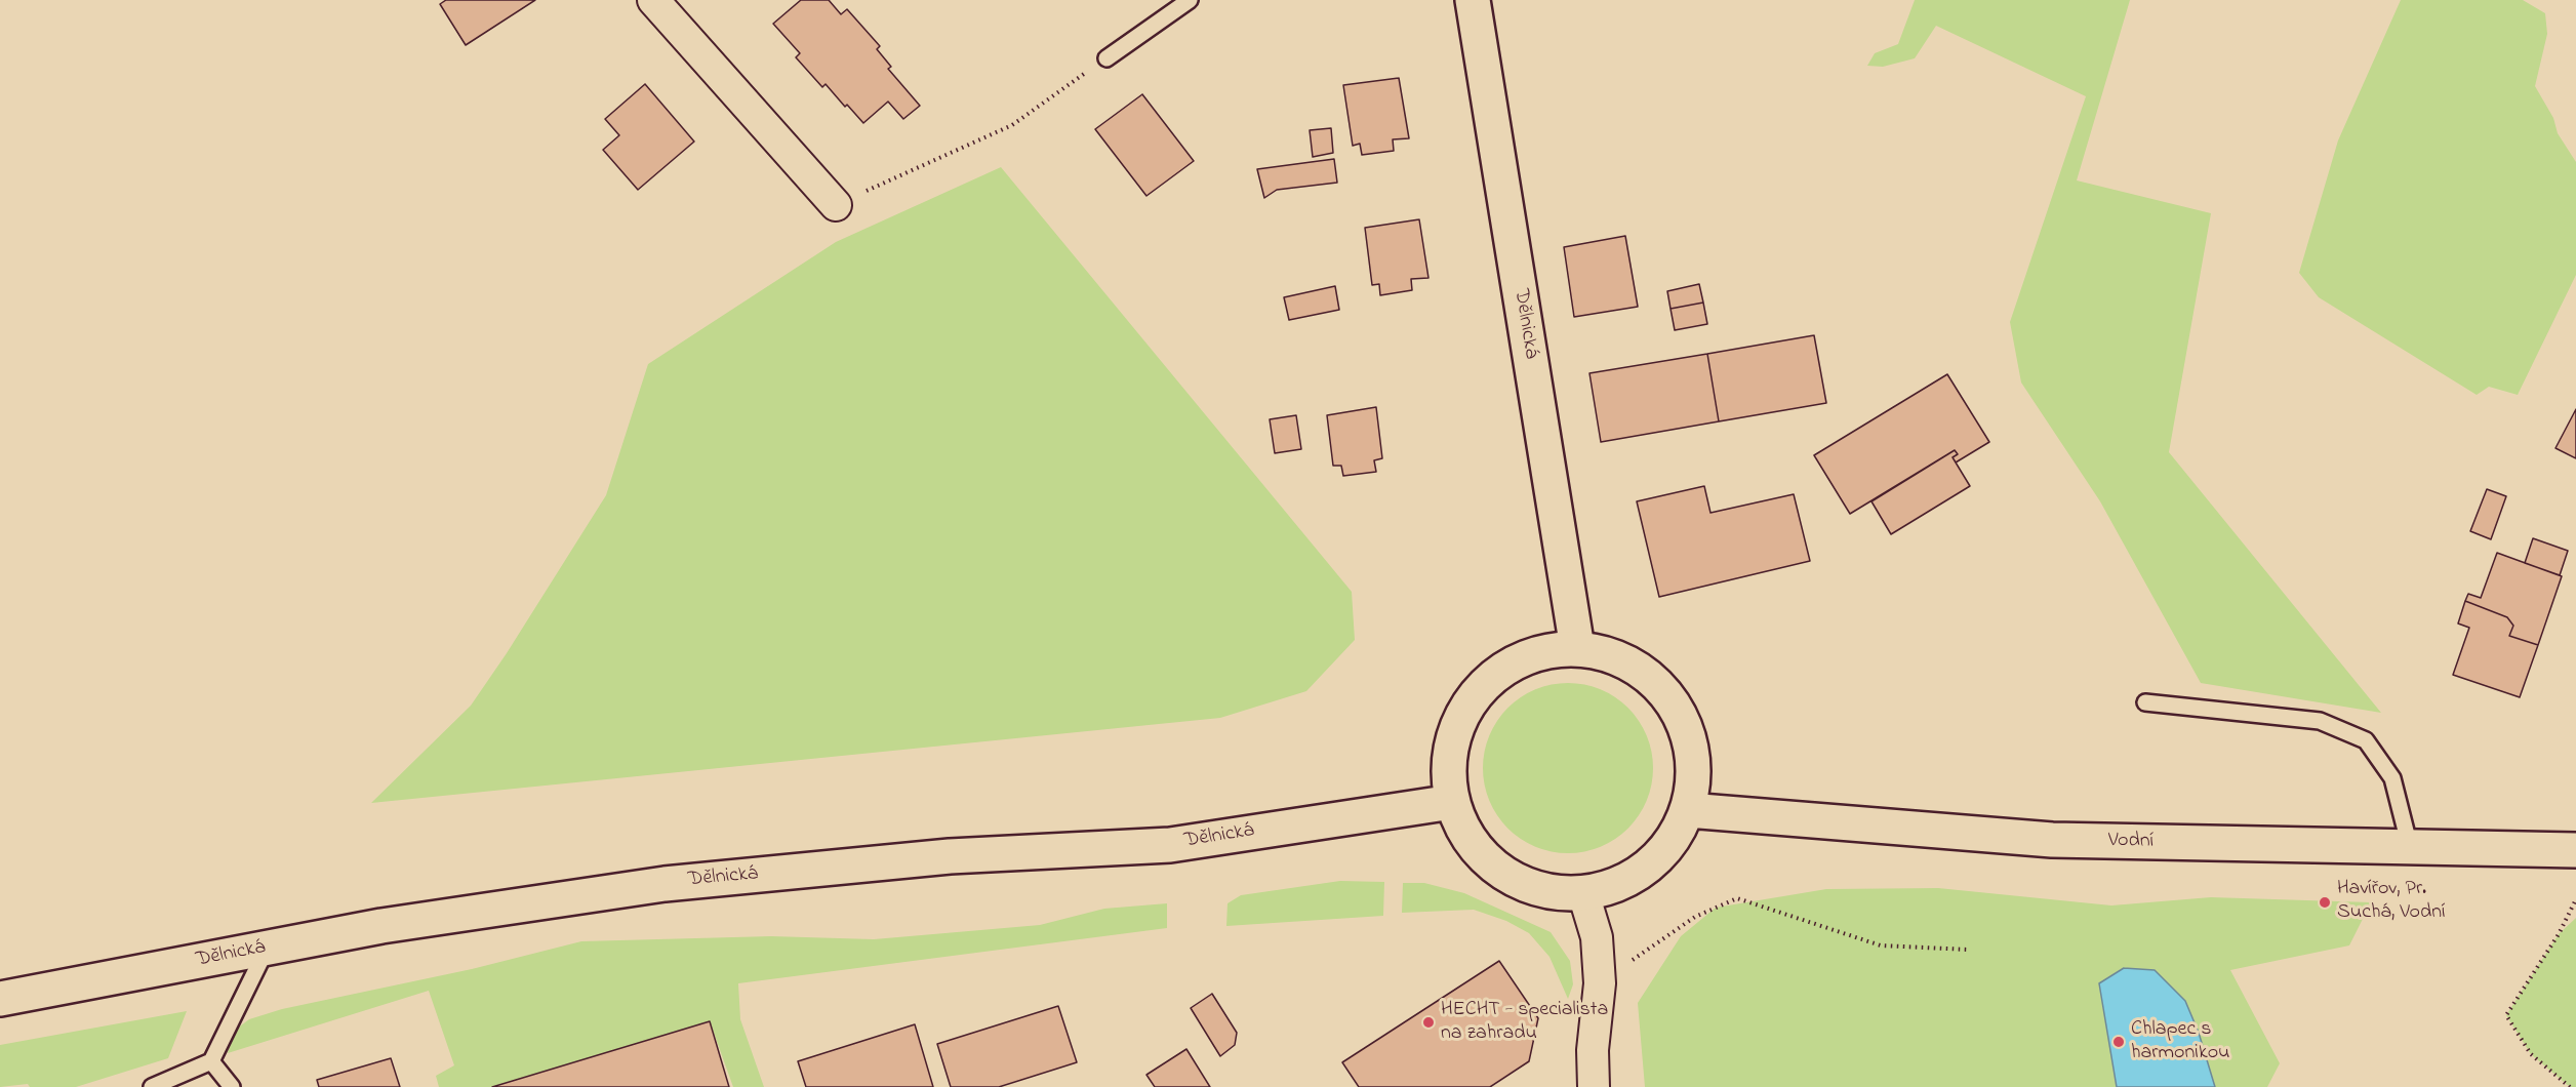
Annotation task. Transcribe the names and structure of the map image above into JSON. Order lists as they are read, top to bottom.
{
  "streets": {
    "main road": ["Dělnická", "Vodní"]
  },
  "places": ["Havířov, Pr. Suchá, Vodní", "HECHT - specialista na zahradu", "Chlapec s harmonikou"]
}
